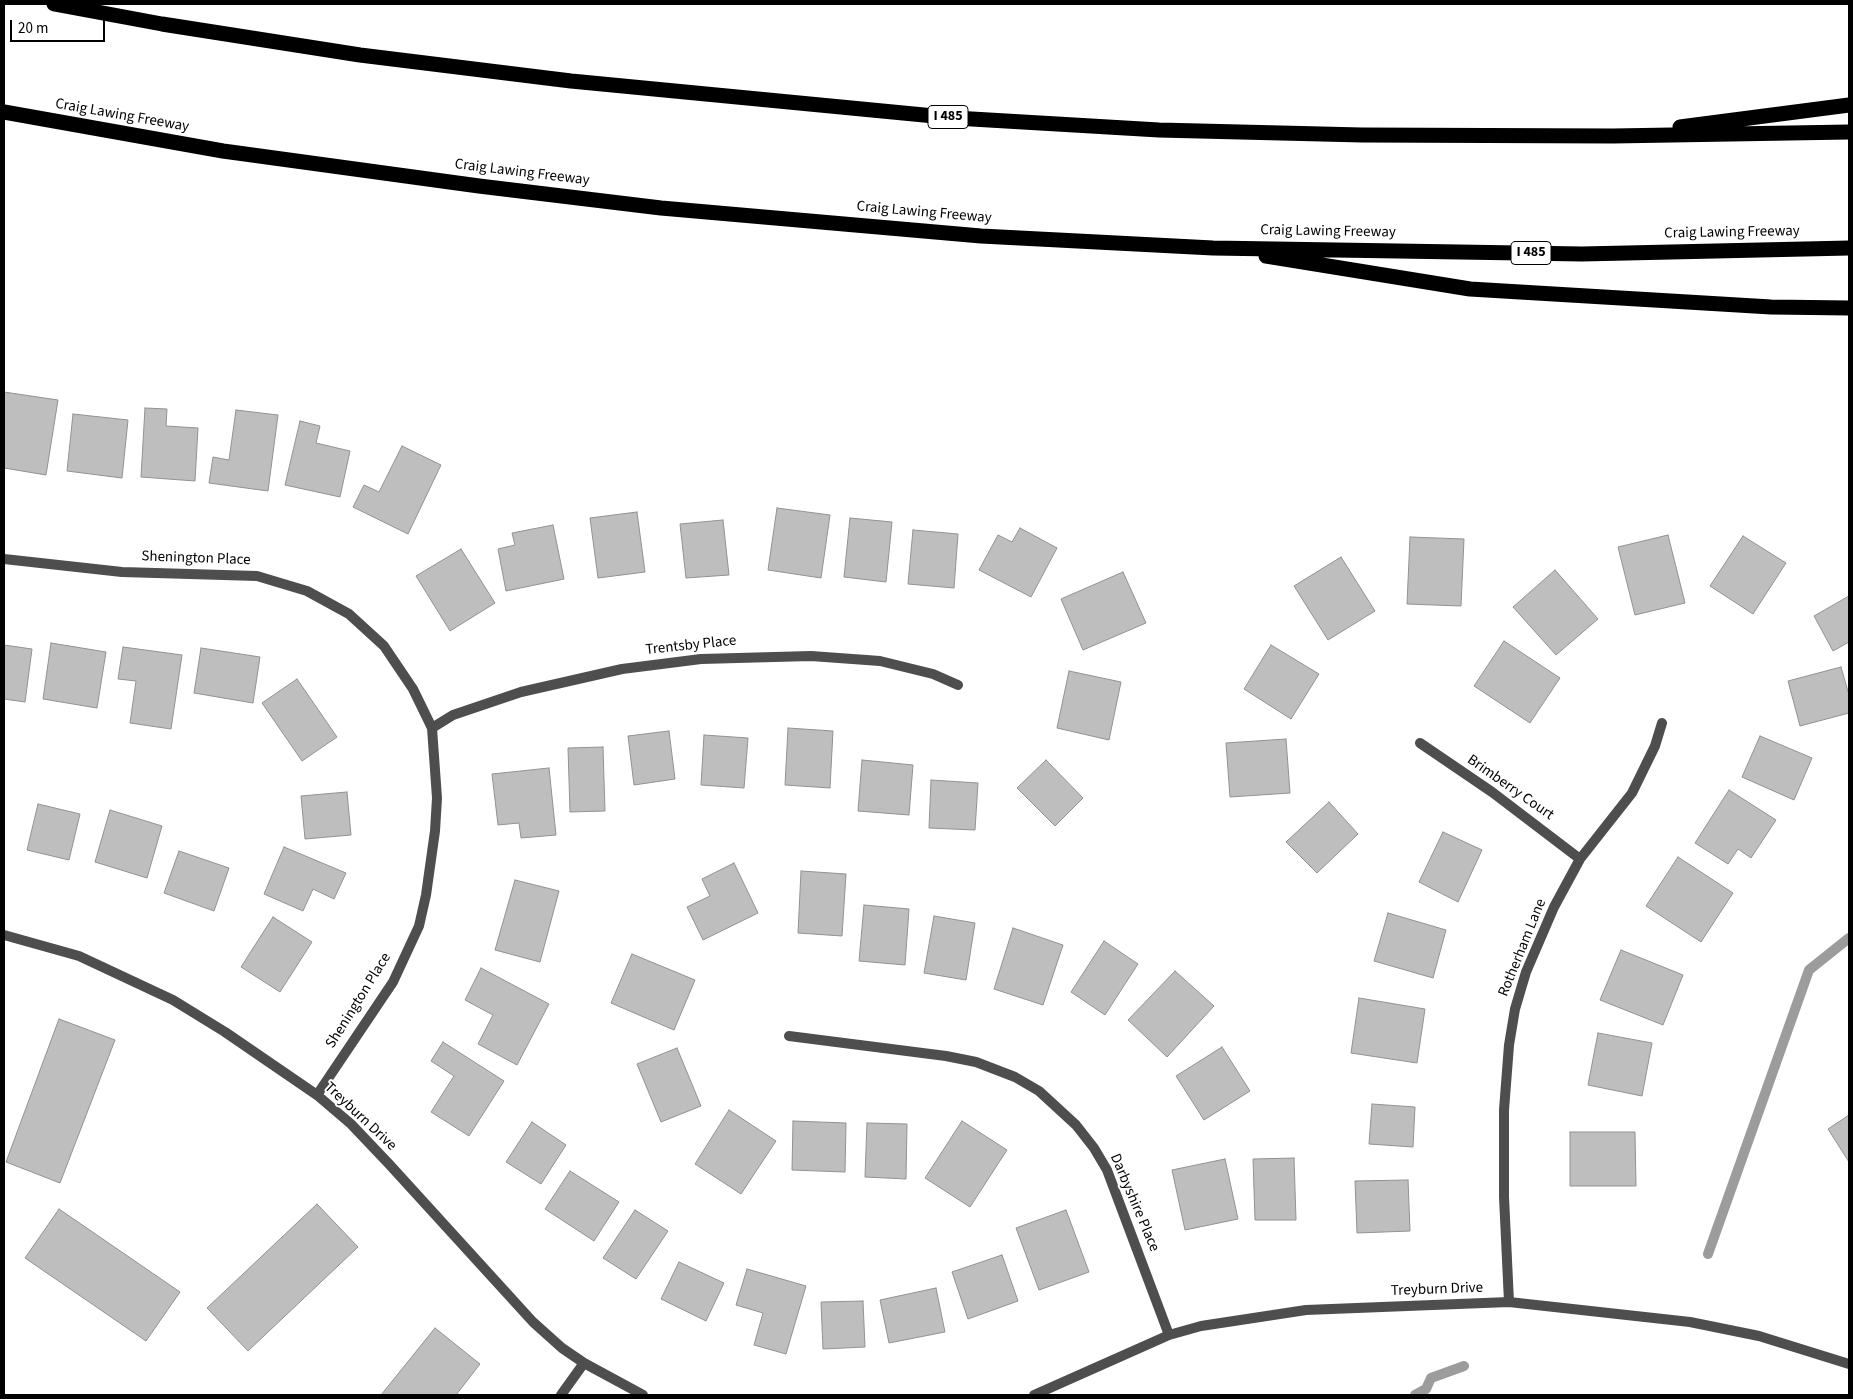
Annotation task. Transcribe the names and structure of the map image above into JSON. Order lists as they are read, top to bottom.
{
  "streets": {
    "highway": ["Craig Lawing Freeway", "I 485"],
    "street": [
      "Shenington Place",
      "Trentsby Place",
      "Brimberry Court",
      "Rotherham Lane",
      "Treyburn Drive",
      "Darbyshire Place"
    ]
  },
  "crossings": [
    ["Shenington Place", "Trentsby Place"],
    ["Shenington Place", "Treyburn Drive"],
    ["Brimberry Court", "Rotherham Lane"],
    ["Rotherham Lane", "Treyburn Drive"],
    ["Treyburn Drive", "Darbyshire Place"]
  ],
  "scale_bar": "20 m"
}
